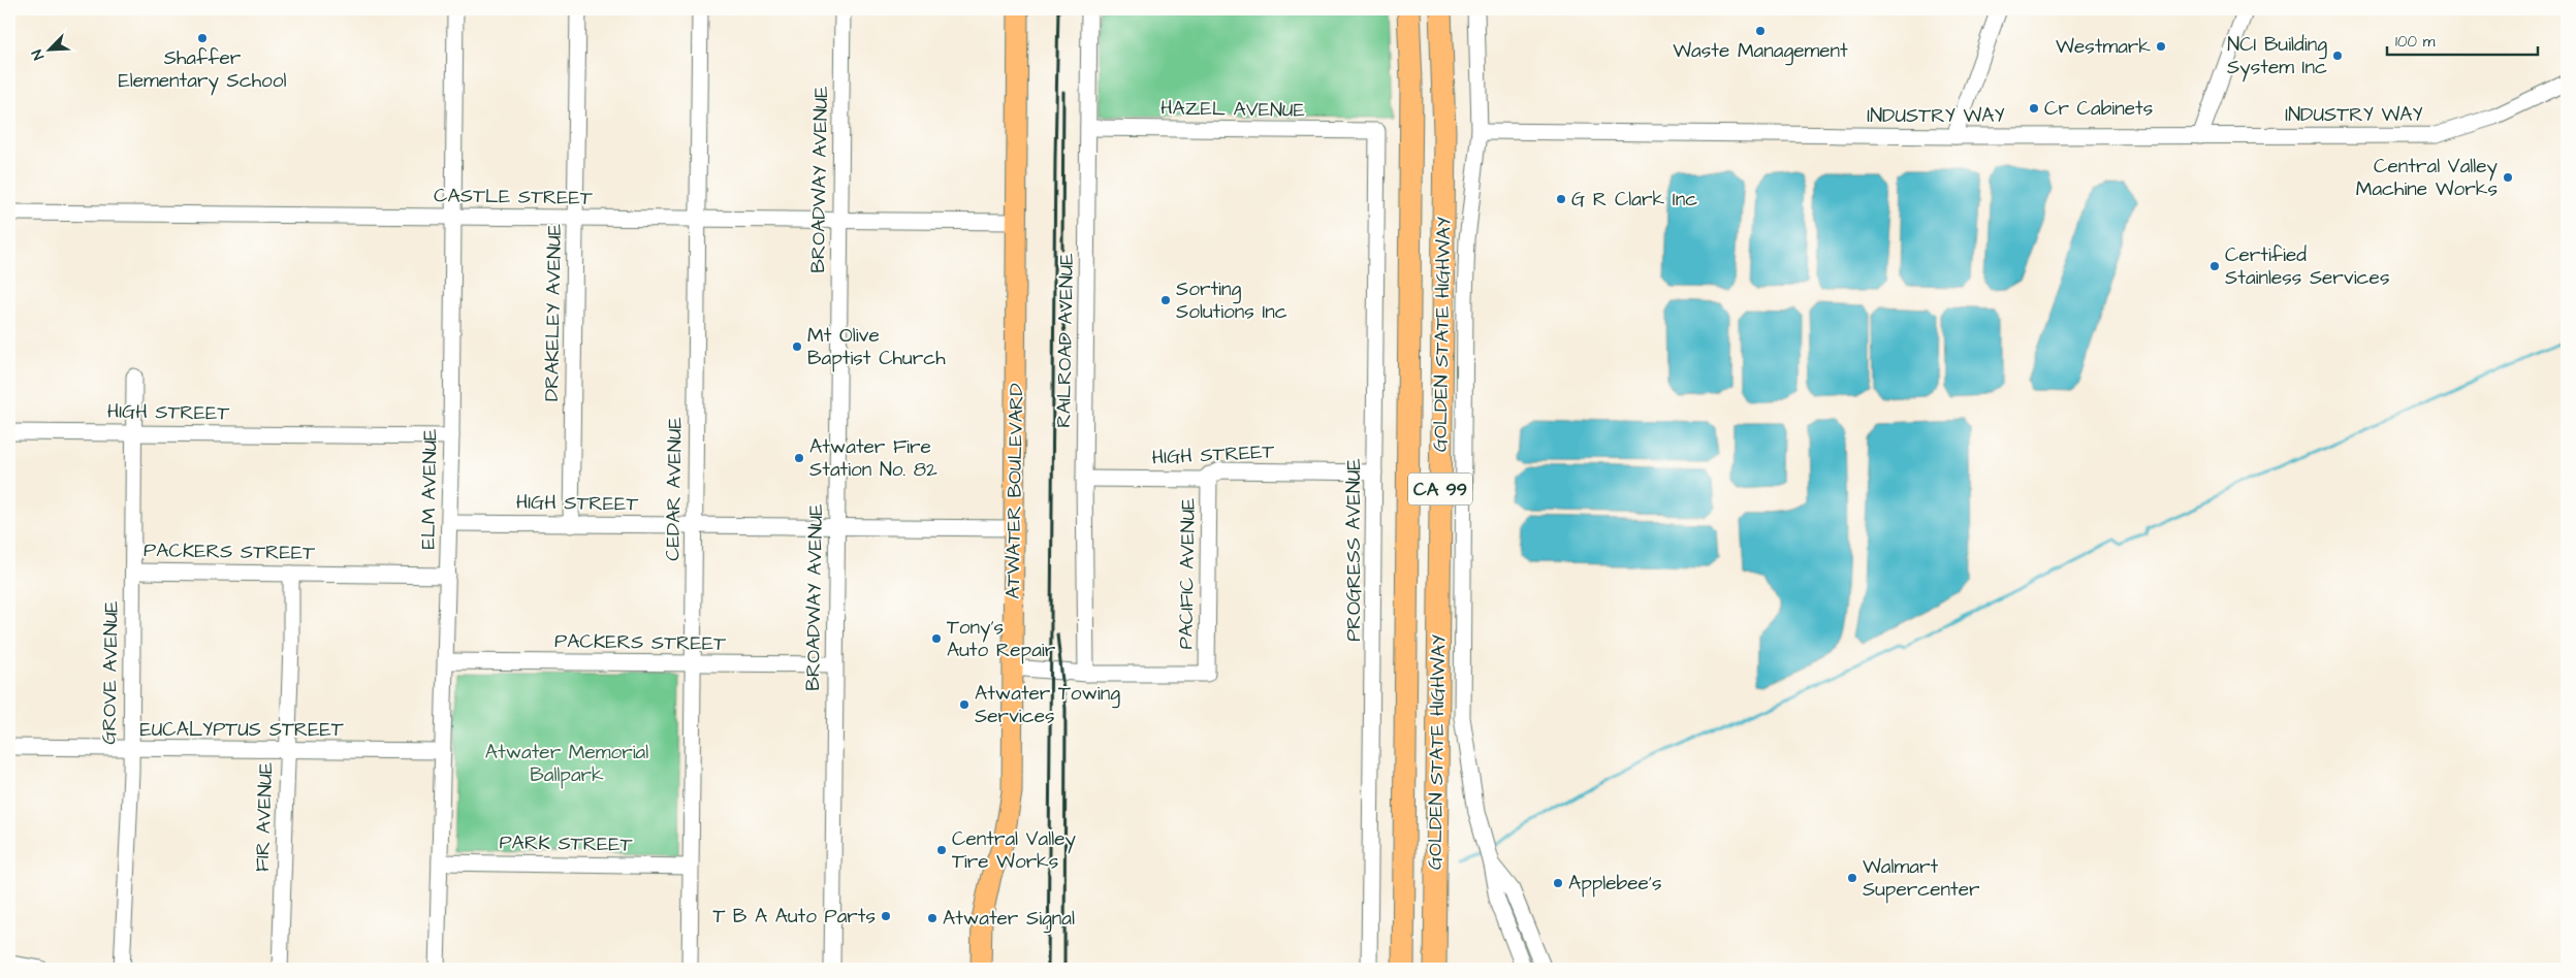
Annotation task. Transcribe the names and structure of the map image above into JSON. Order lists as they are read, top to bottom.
{
  "streets": {
    "highway": ["GOLDEN STATE HIGHWAY", "CA 99"],
    "main road": ["ATWATER BOULEVARD"],
    "street": [
      "HAZEL AVENUE",
      "INDUSTRY WAY",
      "BROADWAY AVENUE",
      "CASTLE STREET",
      "DRAKELEY AVENUE",
      "RAILROAD AVENUE",
      "HIGH STREET",
      "ELM AVENUE",
      "CEDAR AVENUE",
      "PROGRESS AVENUE",
      "PACKERS STREET",
      "PACIFIC AVENUE",
      "GROVE AVENUE",
      "EUCALYPTUS STREET",
      "FIR AVENUE",
      "PARK STREET"
    ]
  },
  "crossings": [
    ["HAZEL AVENUE", "RAILROAD AVENUE"],
    ["HAZEL AVENUE", "PROGRESS AVENUE"],
    ["BROADWAY AVENUE", "CASTLE STREET"],
    ["BROADWAY AVENUE", "HIGH STREET"],
    ["BROADWAY AVENUE", "PACKERS STREET"],
    ["CASTLE STREET", "DRAKELEY AVENUE"],
    ["CASTLE STREET", "ELM AVENUE"],
    ["CASTLE STREET", "CEDAR AVENUE"],
    ["CASTLE STREET", "ATWATER BOULEVARD"],
    ["DRAKELEY AVENUE", "HIGH STREET"],
    ["RAILROAD AVENUE", "HIGH STREET"],
    ["RAILROAD AVENUE", "PACIFIC AVENUE"],
    ["HIGH STREET", "ELM AVENUE"],
    ["HIGH STREET", "CEDAR AVENUE"],
    ["HIGH STREET", "ATWATER BOULEVARD"],
    ["HIGH STREET", "PROGRESS AVENUE"],
    ["HIGH STREET", "PACIFIC AVENUE"],
    ["HIGH STREET", "GROVE AVENUE"],
    ["ELM AVENUE", "PACKERS STREET"],
    ["ELM AVENUE", "EUCALYPTUS STREET"],
    ["ELM AVENUE", "PARK STREET"],
    ["CEDAR AVENUE", "PACKERS STREET"],
    ["CEDAR AVENUE", "PARK STREET"],
    ["PACKERS STREET", "GROVE AVENUE"],
    ["PACKERS STREET", "FIR AVENUE"],
    ["GROVE AVENUE", "EUCALYPTUS STREET"],
    ["EUCALYPTUS STREET", "FIR AVENUE"]
  ],
  "parks": ["Atwater Memorial Ballpark"],
  "places": [
    "Waste Management",
    "Shaffer Elementary School",
    "Westmark",
    "NCI Building System Inc",
    "Cr Cabinets",
    "Central Valley Machine Works",
    "G R Clark Inc",
    "Certified Stainless Services",
    "Sorting Solutions Inc",
    "Mt Olive Baptist Church",
    "Atwater Fire Station No. 82",
    "Tony's Auto Repair",
    "Atwater Towing Services",
    "Central Valley Tire Works",
    "Walmart Supercenter",
    "Applebee's",
    "T B A Auto Parts",
    "Atwater Signal"
  ],
  "scale_bar": "100 m",
  "north": "bottom left"
}
